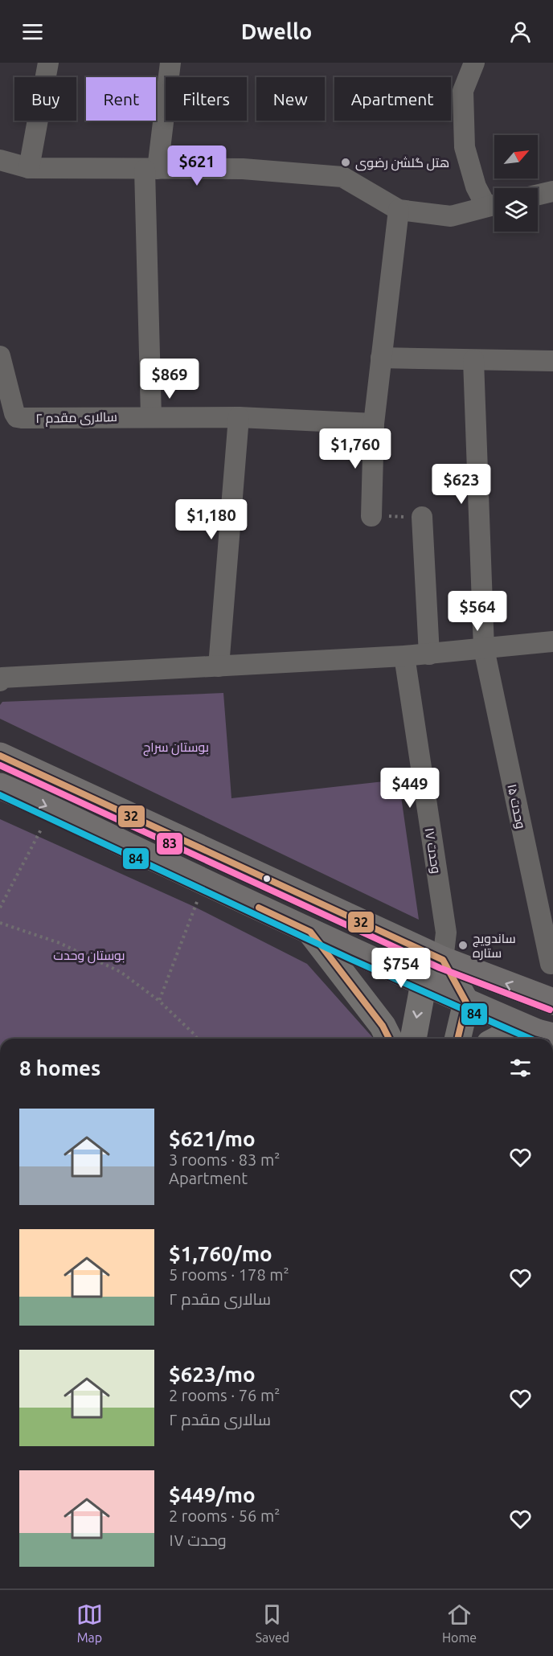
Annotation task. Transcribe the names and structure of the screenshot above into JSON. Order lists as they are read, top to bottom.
{
  "streets": {
    "street": ["سالاری مقدم ۲", "وحدت ۱۵", "وحدت ۱۷"]
  },
  "parks": ["بوستان سراج", "بوستان وحدت"],
  "places": ["هتل گلشن رضوی", "ساندویچ ستاره"],
  "lines": ["transit line 32", "transit line 83", "transit line 84"],
  "north": "top right",
  "page": {
    "header": "Dwello",
    "chip": [
      "Buy",
      "Rent",
      "Filters",
      "New",
      "Apartment"
    ],
    "price": [
      "$621",
      "$869",
      "$1,760",
      "$623",
      "$1,180",
      "$564",
      "$449",
      "$754"
    ],
    "heading": "8 homes",
    "list": [
      {
        "name": "$621/mo",
        "note": "3 rooms · 83 m² · Apartment"
      },
      {
        "name": "$1,760/mo",
        "note": "5 rooms · 178 m² · سالاری مقدم ۲"
      },
      {
        "name": "$623/mo",
        "note": "2 rooms · 76 m² · سالاری مقدم ۲"
      },
      {
        "name": "$449/mo",
        "note": "2 rooms · 56 m² · وحدت ۱۷"
      }
    ],
    "tabs": ["Map", "Saved", "Home"]
  }
}
